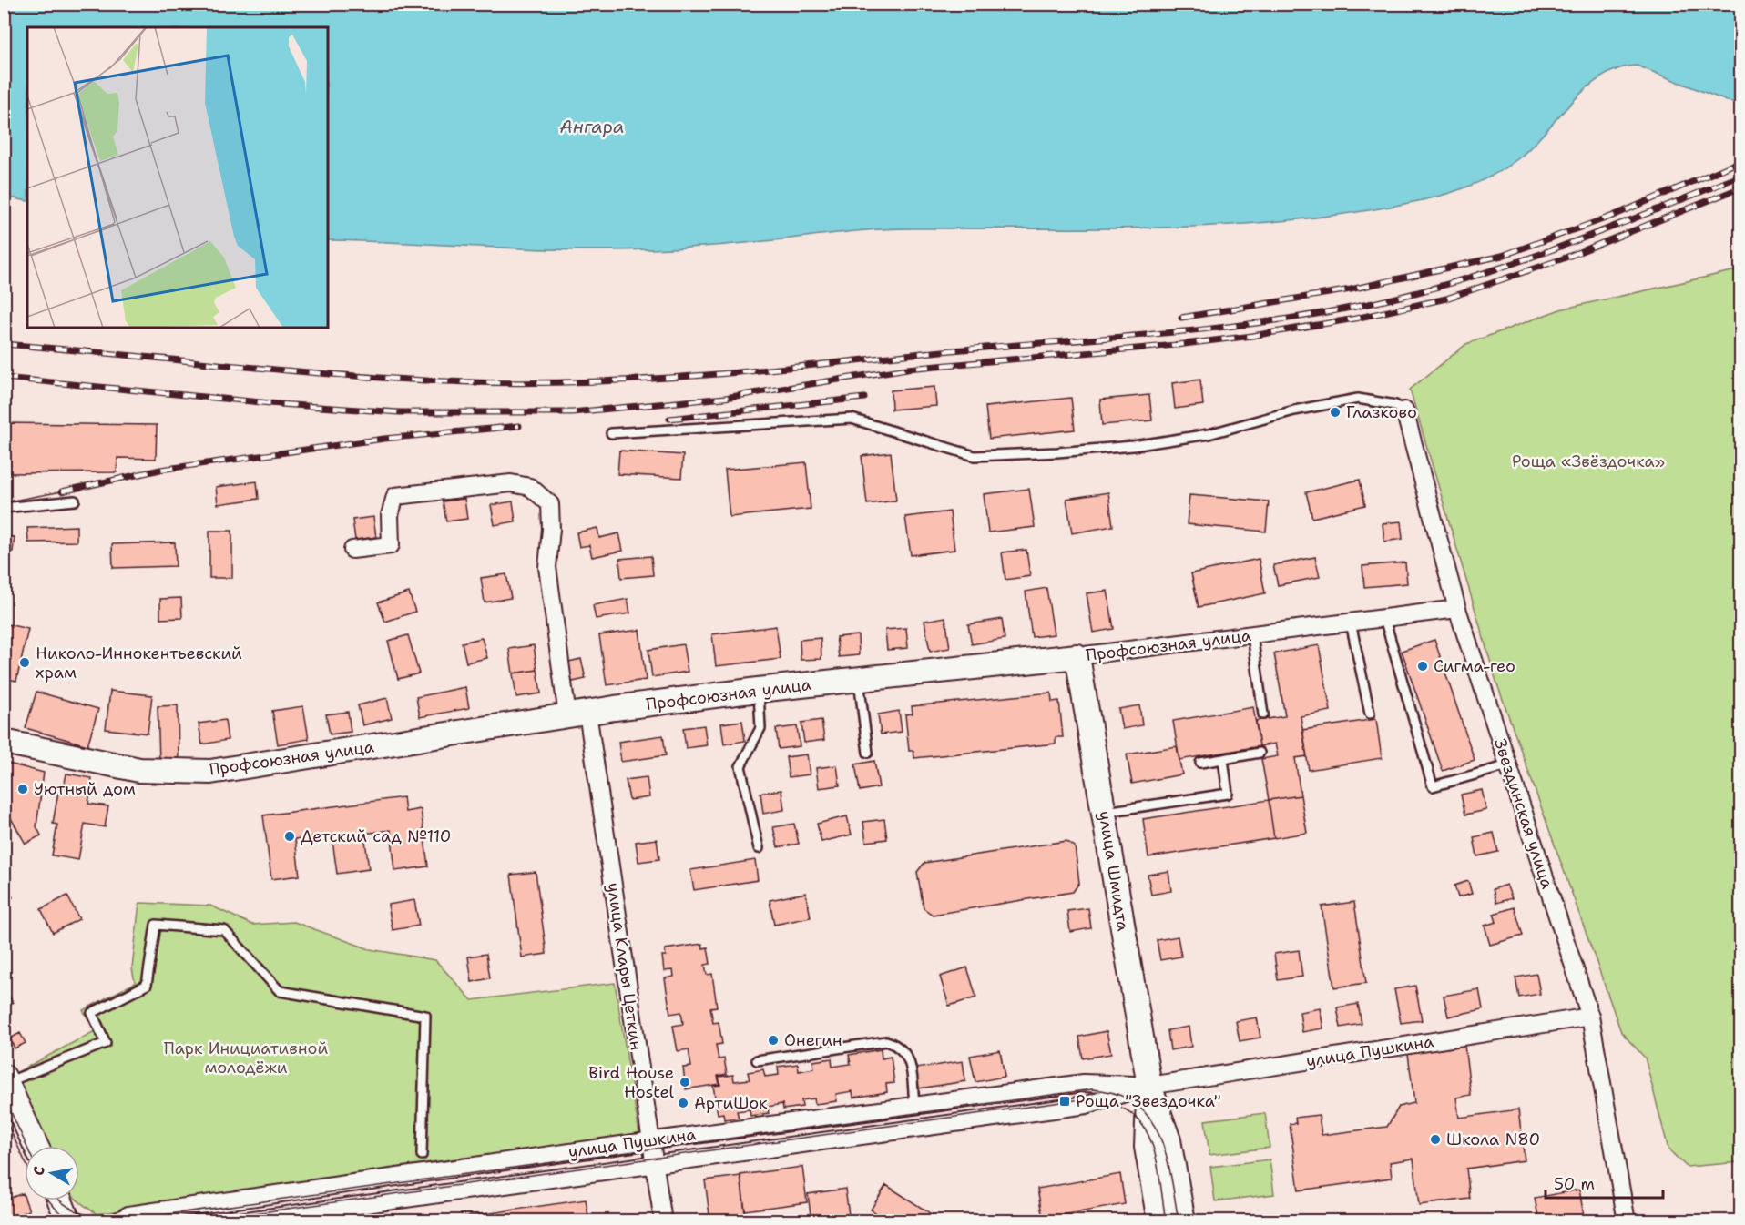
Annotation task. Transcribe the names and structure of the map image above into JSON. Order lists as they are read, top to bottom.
{
  "streets": {
    "street": [
      "Профсоюзная улица",
      "Звездинская улица",
      "улица Шмидта",
      "улица Клары Цеткин",
      "улица Пушкина"
    ]
  },
  "crossings": [
    ["Профсоюзная улица", "Звездинская улица"],
    ["Профсоюзная улица", "улица Шмидта"],
    ["Профсоюзная улица", "улица Клары Цеткин"],
    ["Звездинская улица", "улица Пушкина"],
    ["улица Шмидта", "улица Пушкина"],
    ["улица Клары Цеткин", "улица Пушкина"]
  ],
  "water": ["Ангара"],
  "parks": ["Роща «Звёздочка»", "Парк Инициативной молодёжи"],
  "places": {
    "other": [
      "Глазково",
      "Николо-Иннокентьевский храм",
      "Сигма-гео",
      "Уютный дом",
      "Детский сад №110",
      "Онегин",
      "Bird House Hostel",
      "АртиШок",
      "Школа N80"
    ],
    "transit": ["Роща \"Звездочка\""]
  },
  "scale_bar": "50 m",
  "north": "left"
}
